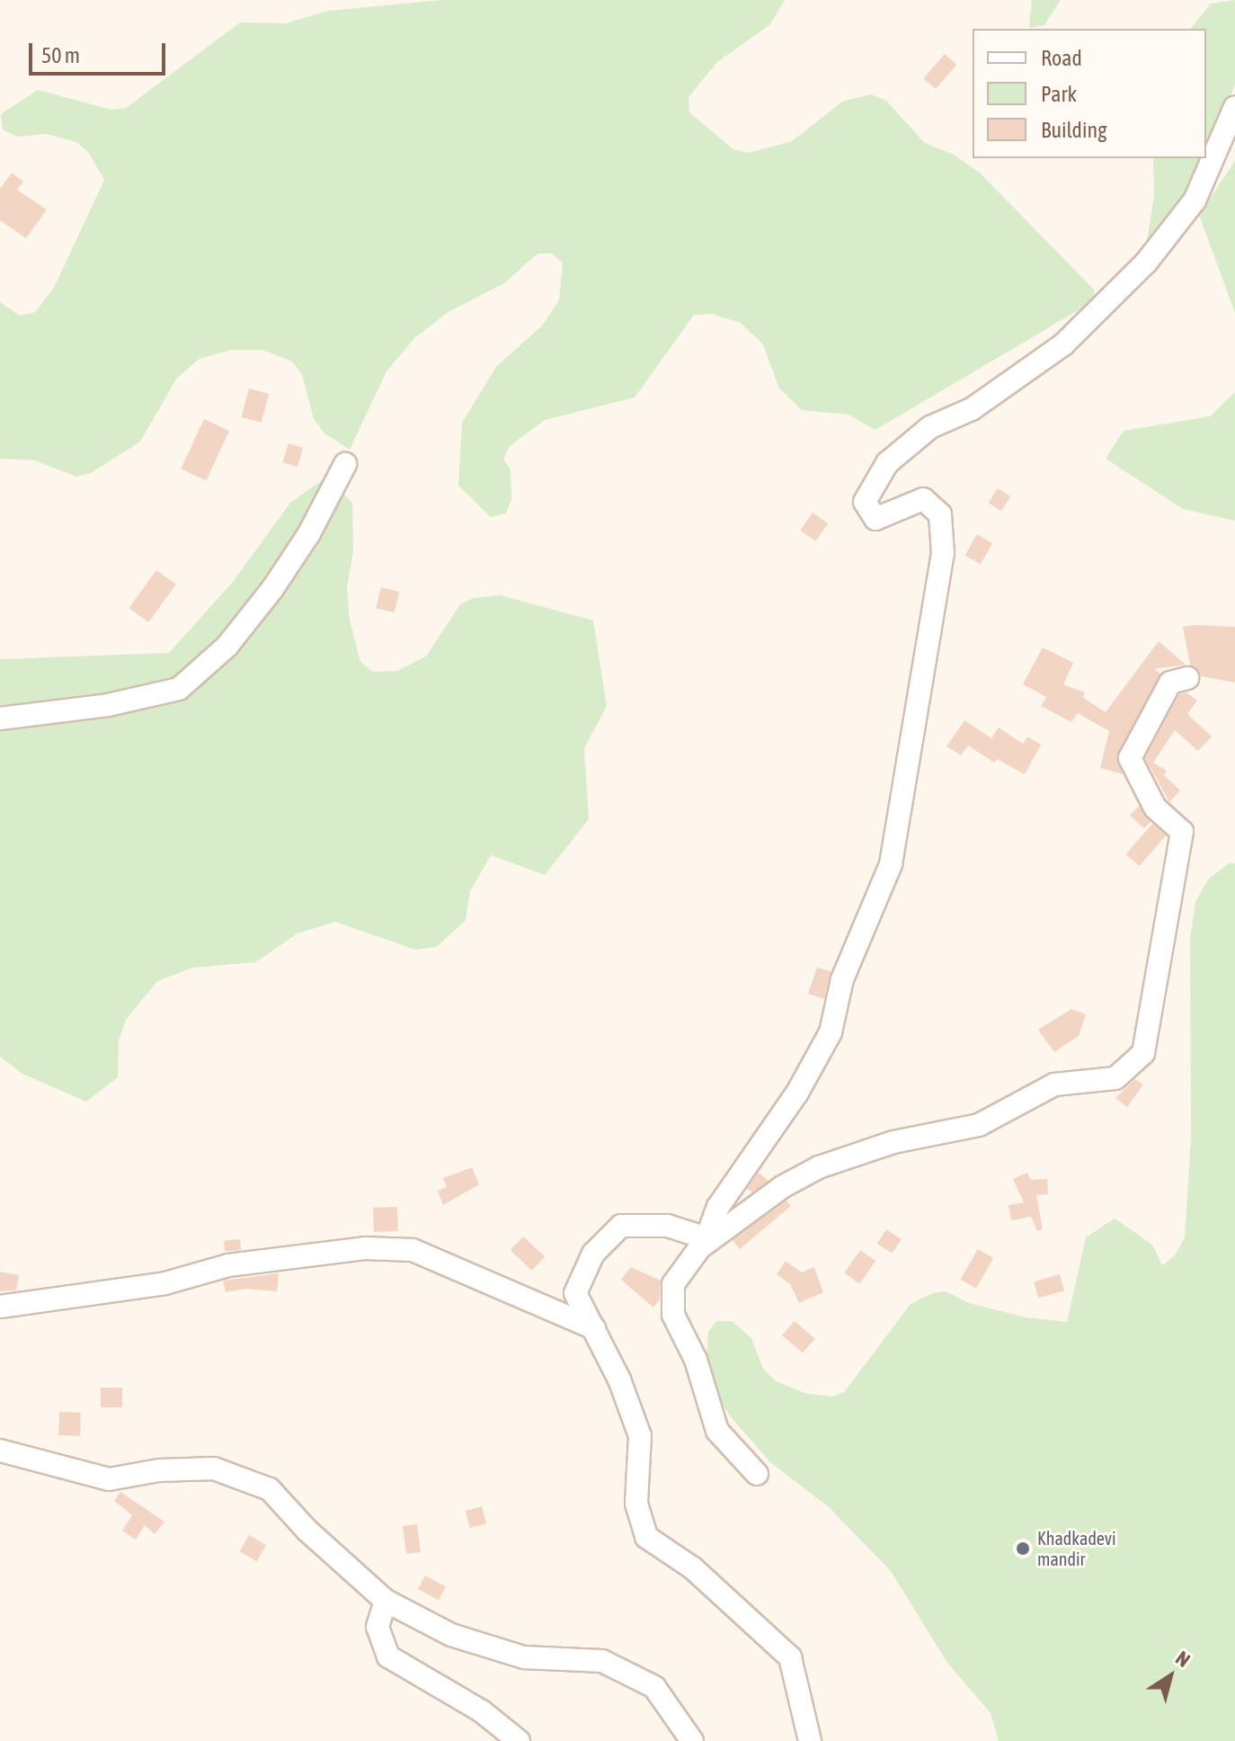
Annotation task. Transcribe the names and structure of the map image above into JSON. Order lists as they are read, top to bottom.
{
  "places": ["Khadkadevi mandir"],
  "legend": ["Road", "Park", "Building"],
  "scale_bar": "50 m",
  "north": "top right"
}
